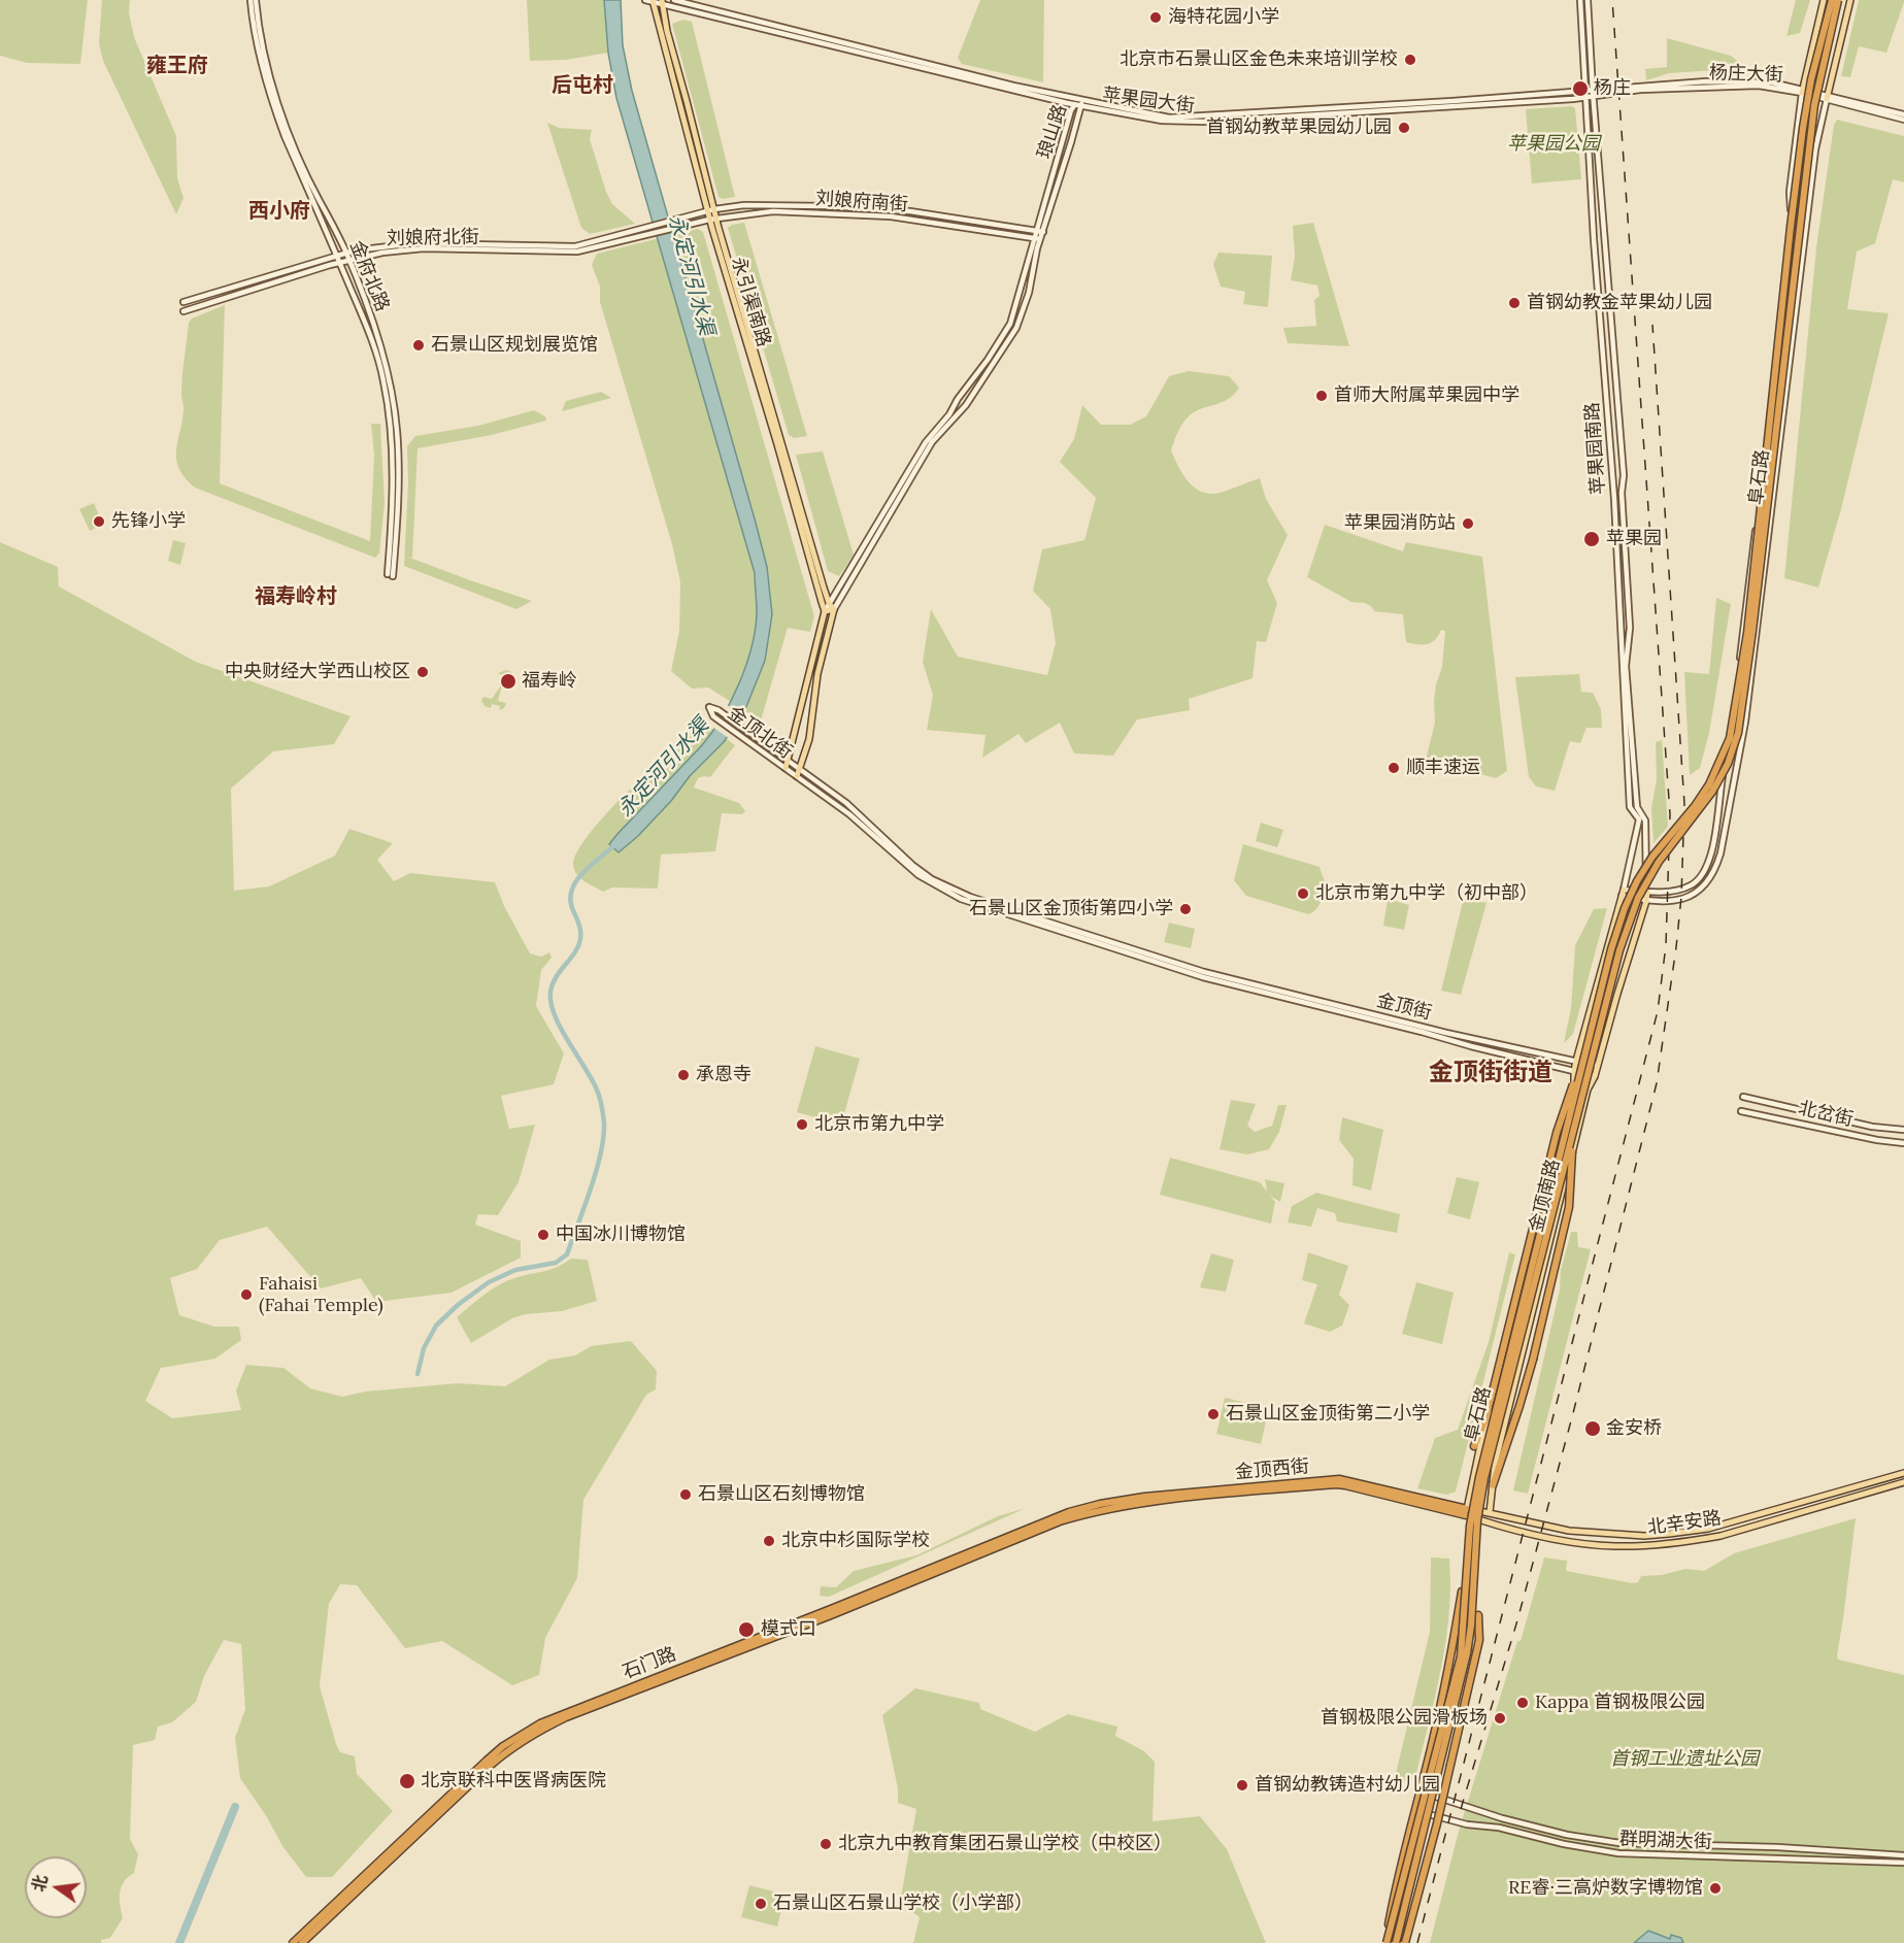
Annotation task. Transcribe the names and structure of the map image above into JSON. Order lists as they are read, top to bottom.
{
  "streets": {
    "highway": ["阜石路", "金顶西街", "石门路"],
    "main road": [
      "杨庄大街",
      "苹果园大街",
      "琅山路",
      "刘娘府南街",
      "刘娘府北街",
      "金府北路",
      "永引渠南路",
      "苹果园南路",
      "金顶北街",
      "金顶街",
      "北岔街",
      "金顶南路",
      "北辛安路",
      "群明湖大街"
    ]
  },
  "crossings": [
    ["杨庄大街", "苹果园大街"],
    ["杨庄大街", "苹果园南路"],
    ["杨庄大街", "阜石路"],
    ["苹果园大街", "琅山路"],
    ["苹果园大街", "永引渠南路"],
    ["苹果园大街", "苹果园南路"],
    ["琅山路", "刘娘府南街"],
    ["琅山路", "永引渠南路"],
    ["刘娘府南街", "刘娘府北街"],
    ["刘娘府南街", "永引渠南路"],
    ["刘娘府北街", "金府北路"],
    ["永引渠南路", "金顶北街"],
    ["苹果园南路", "阜石路"],
    ["苹果园南路", "金顶南路"],
    ["阜石路", "金顶南路"],
    ["金顶北街", "金顶街"],
    ["金顶街", "金顶南路"],
    ["金顶南路", "金顶西街"],
    ["金顶南路", "北辛安路"],
    ["金顶西街", "北辛安路"],
    ["金顶西街", "石门路"]
  ],
  "districts": [
    "雍王府",
    "后屯村",
    "西小府",
    "福寿岭村",
    "金顶街街道"
  ],
  "water": ["永定河引水渠"],
  "parks": ["苹果园公园", "首钢工业遗址公园"],
  "places": [
    "海特花园小学",
    "北京市石景山区金色未来培训学校",
    "杨庄",
    "首钢幼教苹果园幼儿园",
    "首钢幼教金苹果幼儿园",
    "石景山区规划展览馆",
    "首师大附属苹果园中学",
    "先锋小学",
    "苹果园消防站",
    "苹果园",
    "中央财经大学西山校区",
    "福寿岭",
    "顺丰速运",
    "北京市第九中学（初中部）",
    "石景山区金顶街第四小学",
    "承恩寺",
    "北京市第九中学",
    "中国冰川博物馆",
    "Fahaisi (Fahai Temple)",
    "石景山区金顶街第二小学",
    "金安桥",
    "石景山区石刻博物馆",
    "北京中杉国际学校",
    "模式口",
    "Kappa 首钢极限公园",
    "首钢极限公园滑板场",
    "北京联科中医肾病医院",
    "首钢幼教铸造村幼儿园",
    "北京九中教育集团石景山学校（中校区）",
    "RE睿·三高炉数字博物馆",
    "石景山区石景山学校（小学部）"
  ],
  "north": "left"
}
